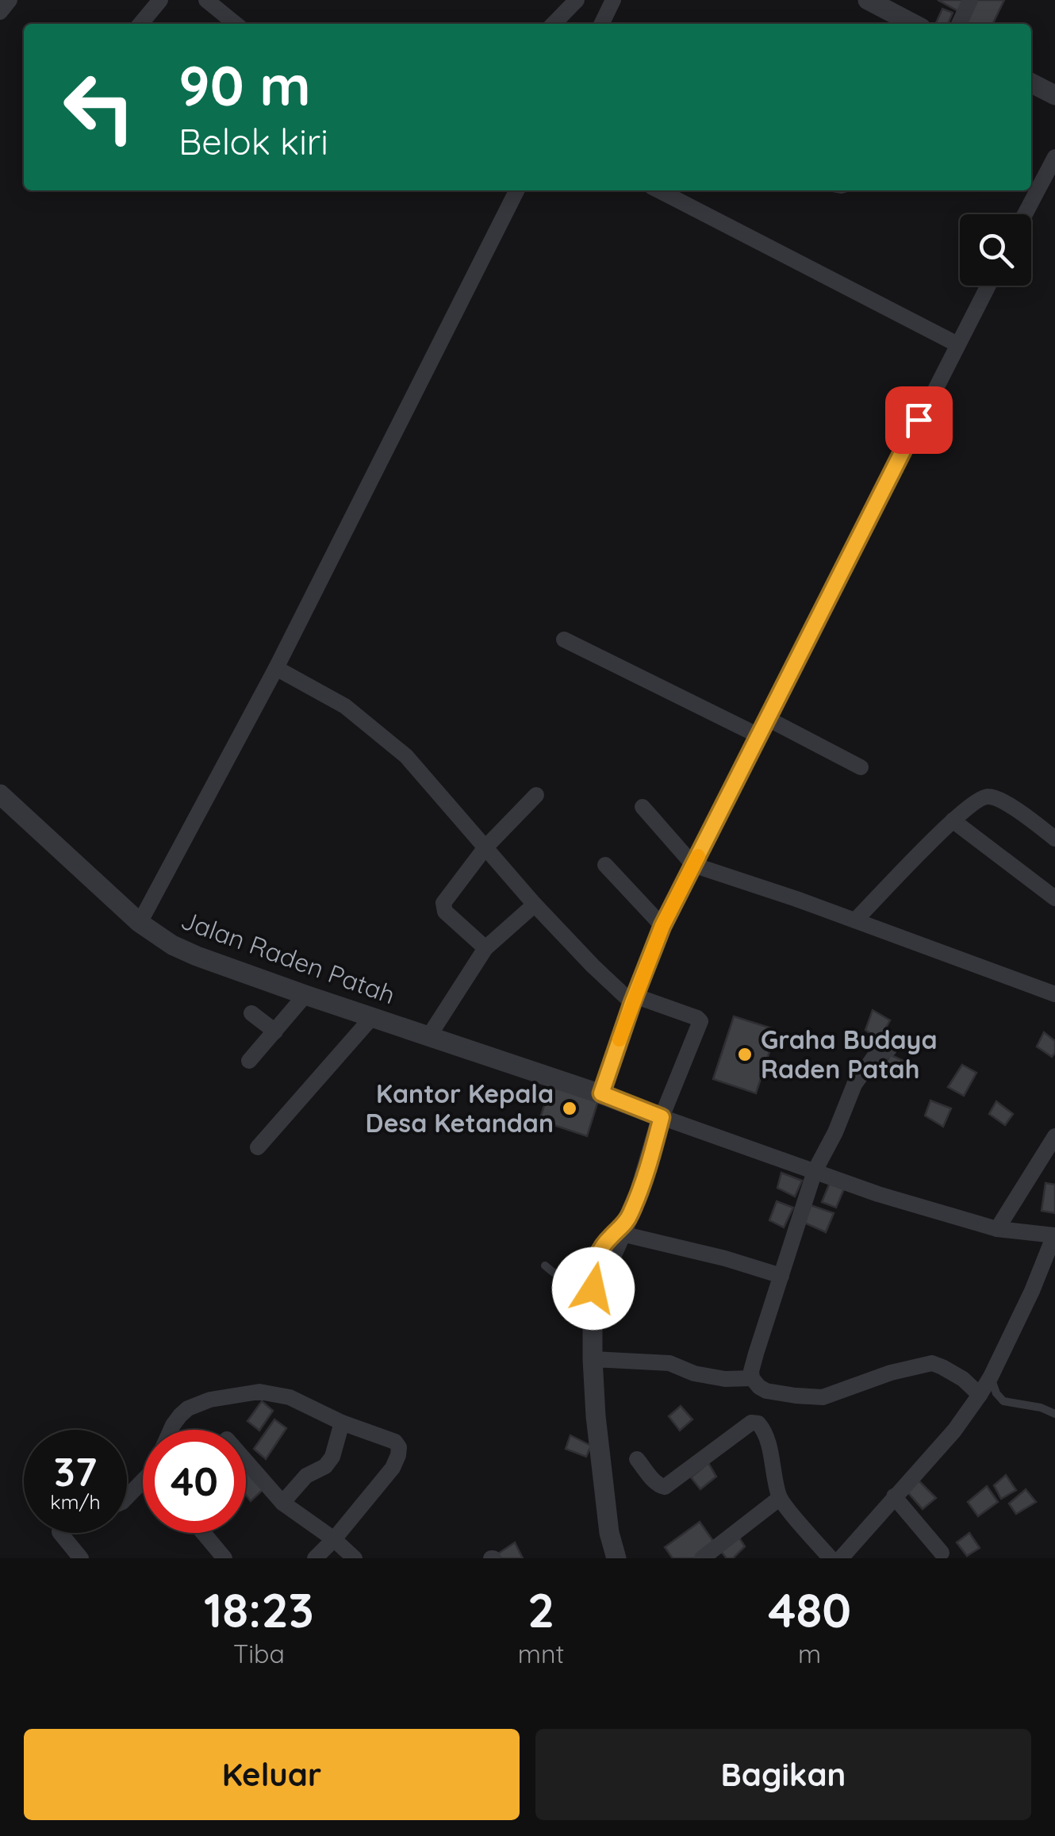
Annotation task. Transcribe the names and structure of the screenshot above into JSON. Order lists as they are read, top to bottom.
{
  "streets": {
    "street": ["Jalan Raden Patah"]
  },
  "places": ["Graha Budaya Raden Patah", "Kantor Kepala Desa Ketandan"],
  "page": {
    "turn": ["90 m", "Belok kiri"],
    "speed": "37 km/h",
    "limit": "40",
    "eta": [
      "18:23",
      "Tiba",
      "2",
      "mnt",
      "480",
      "m"
    ],
    "buttons": ["Keluar", "Bagikan"]
  }
}
